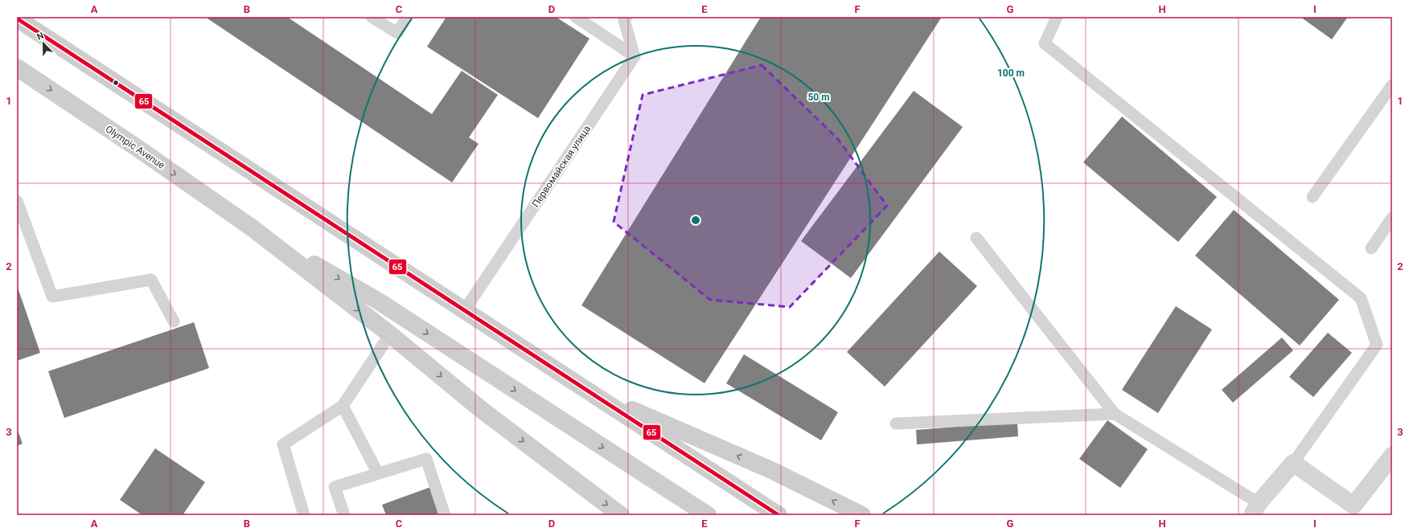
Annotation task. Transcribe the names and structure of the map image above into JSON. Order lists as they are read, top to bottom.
{
  "streets": {
    "main road": ["Olympic Avenue"],
    "lane": ["Первомайская улица"]
  },
  "lines": ["transit line 65"],
  "north": "top left",
  "grid": {
    "columns": [
      "A",
      "B",
      "C",
      "D",
      "E",
      "F",
      "G",
      "H",
      "I"
    ],
    "rows": ["1", "2", "3"]
  },
  "rings": ["100 m", "50 m"]
}
